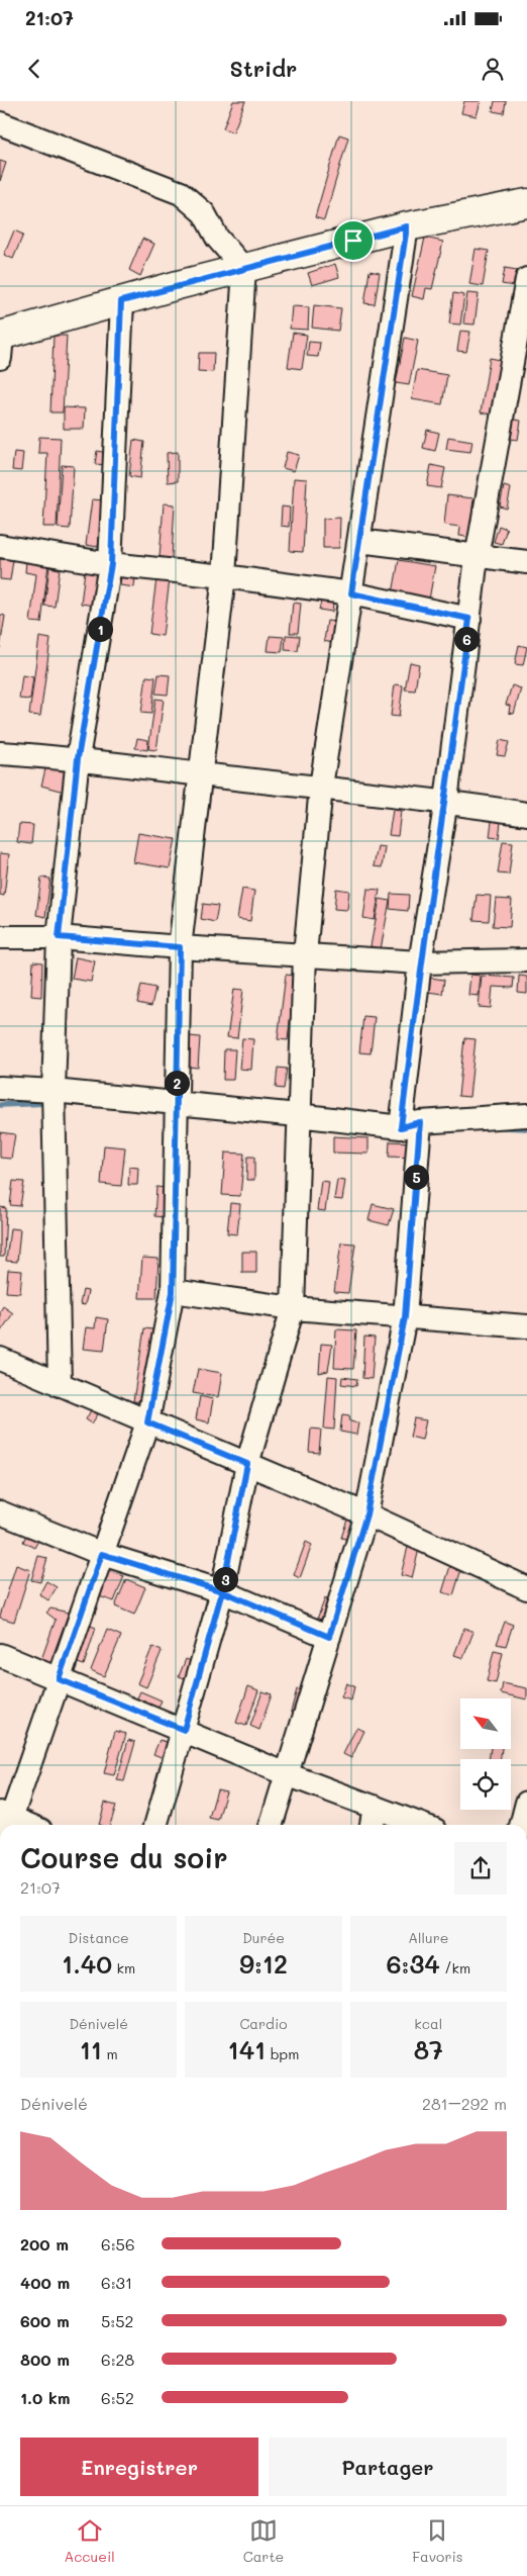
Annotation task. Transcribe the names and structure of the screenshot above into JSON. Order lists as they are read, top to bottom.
{
  "north": "top left",
  "page": {
    "status": "21:07",
    "header": "Stridr",
    "pins": [
      "1",
      "6",
      "2",
      "5",
      "3"
    ],
    "heading": ["Course du soir", "21:07"],
    "stats": [
      ["Distance", "1.40 km"],
      ["Durée", "9:12"],
      ["Allure", "6:34 /km"],
      ["Dénivelé", "11 m"],
      ["Cardio", "141 bpm"],
      ["kcal", "87"]
    ],
    "chart": ["Dénivelé", "281–292 m"],
    "list": [
      {
        "name": "200 m",
        "note": "6:56"
      },
      {
        "name": "400 m",
        "note": "6:31"
      },
      {
        "name": "600 m",
        "note": "5:52"
      },
      {
        "name": "800 m",
        "note": "6:28"
      },
      {
        "name": "1.0 km",
        "note": "6:52"
      }
    ],
    "buttons": ["Enregistrer", "Partager"],
    "tabs": ["Accueil", "Carte", "Favoris"]
  }
}
